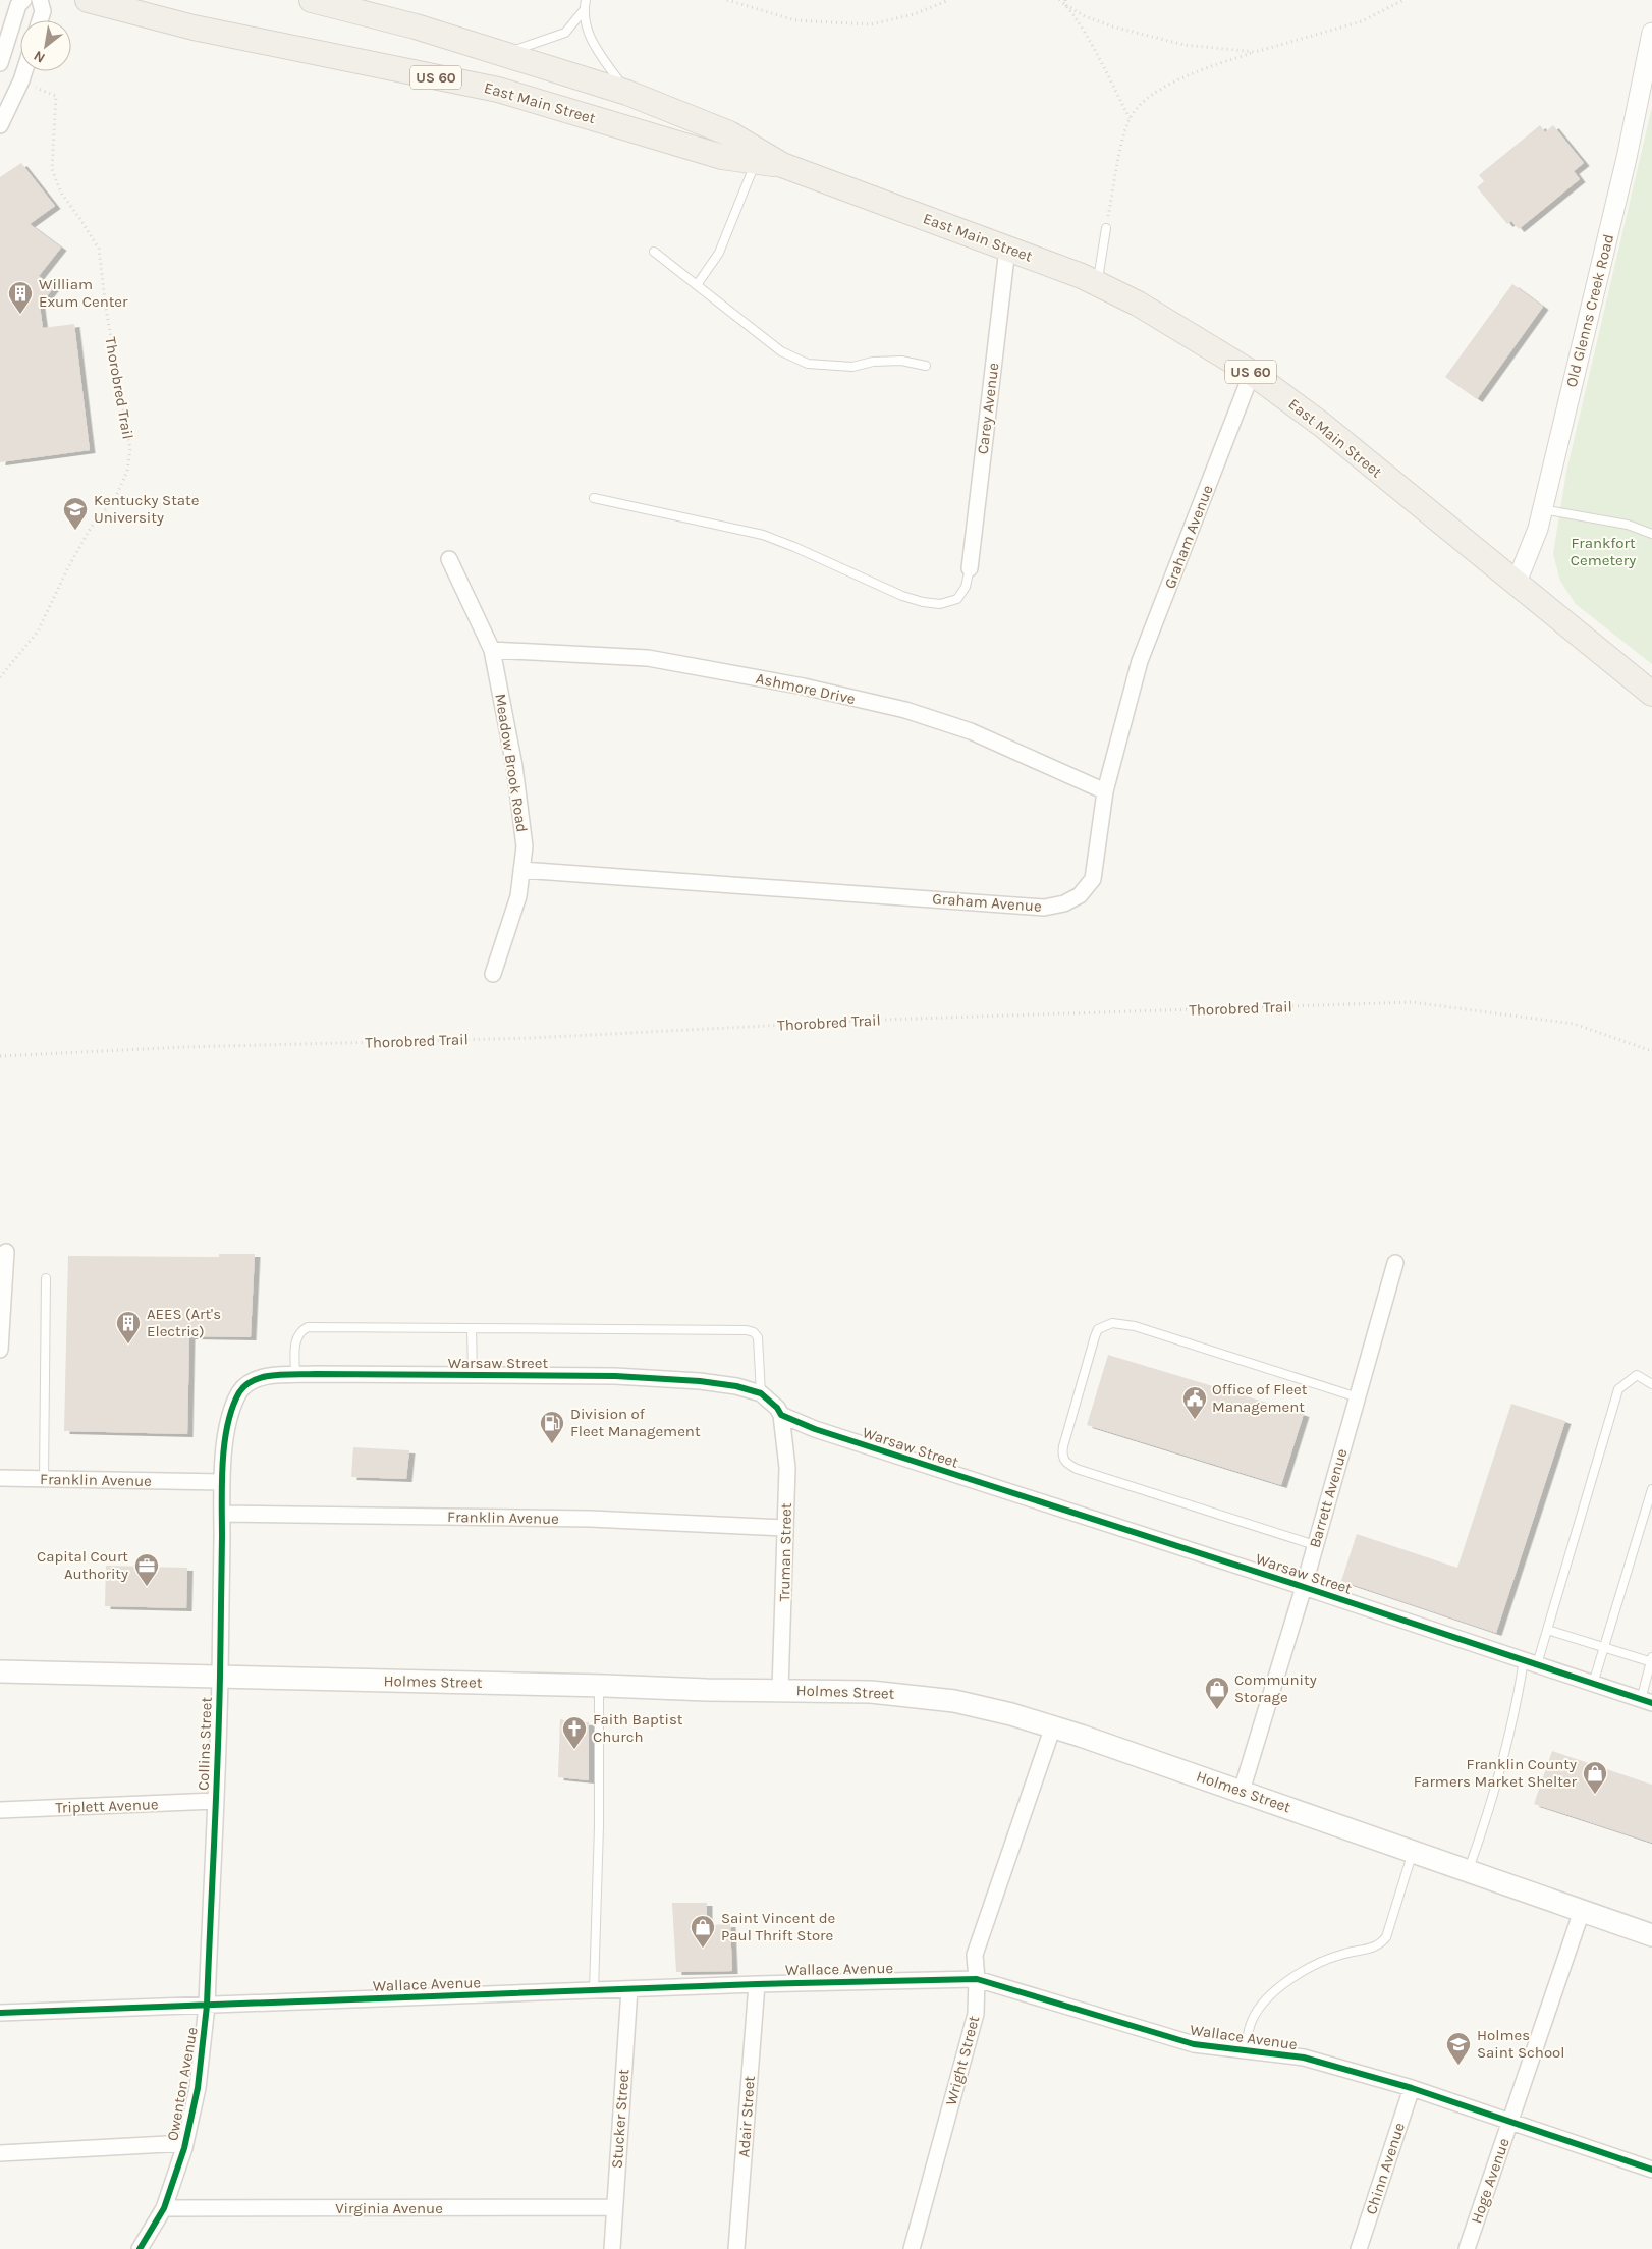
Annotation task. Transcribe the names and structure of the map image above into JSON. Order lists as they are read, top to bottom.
{
  "streets": {
    "main road": ["US 60", "East Main Street", "Holmes Street"],
    "street": [
      "Old Glenns Creek Road",
      "Carey Avenue",
      "Graham Avenue",
      "Ashmore Drive",
      "Meadow Brook Road",
      "Warsaw Street",
      "Franklin Avenue",
      "Barrett Avenue",
      "Truman Street",
      "Collins Street",
      "Triplett Avenue",
      "Wallace Avenue",
      "Wright Street",
      "Owenton Avenue",
      "Adair Street",
      "Stucker Street",
      "Chinn Avenue",
      "Hoge Avenue",
      "Virginia Avenue"
    ],
    "path": ["Thorobred Trail"]
  },
  "crossings": [
    ["East Main Street", "Old Glenns Creek Road"],
    ["East Main Street", "Carey Avenue"],
    ["East Main Street", "Graham Avenue"],
    ["Graham Avenue", "Ashmore Drive"],
    ["Graham Avenue", "Meadow Brook Road"],
    ["Ashmore Drive", "Meadow Brook Road"],
    ["Warsaw Street", "Franklin Avenue"],
    ["Warsaw Street", "Barrett Avenue"],
    ["Warsaw Street", "Truman Street"],
    ["Warsaw Street", "Collins Street"],
    ["Franklin Avenue", "Truman Street"],
    ["Franklin Avenue", "Collins Street"],
    ["Barrett Avenue", "Holmes Street"],
    ["Truman Street", "Holmes Street"],
    ["Holmes Street", "Collins Street"],
    ["Holmes Street", "Wright Street"],
    ["Holmes Street", "Hoge Avenue"],
    ["Collins Street", "Triplett Avenue"],
    ["Collins Street", "Wallace Avenue"],
    ["Collins Street", "Owenton Avenue"],
    ["Wallace Avenue", "Wright Street"],
    ["Wallace Avenue", "Owenton Avenue"],
    ["Wallace Avenue", "Adair Street"],
    ["Wallace Avenue", "Stucker Street"],
    ["Wallace Avenue", "Chinn Avenue"],
    ["Wallace Avenue", "Hoge Avenue"],
    ["Owenton Avenue", "Virginia Avenue"],
    ["Stucker Street", "Virginia Avenue"]
  ],
  "parks": ["Frankfort Cemetery"],
  "places": {
    "building": ["William Exum Center", "AEES (Art's Electric)"],
    "school or university": ["Kentucky State University", "Holmes Saint School"],
    "public building": ["Office of Fleet Management"],
    "fuel station": ["Division of Fleet Management"],
    "office": ["Capital Court Authority"],
    "shop": ["Community Storage", "Franklin County Farmers Market Shelter", "Saint Vincent de Paul Thrift Store"],
    "church": ["Faith Baptist Church"]
  },
  "north": "bottom left"
}
